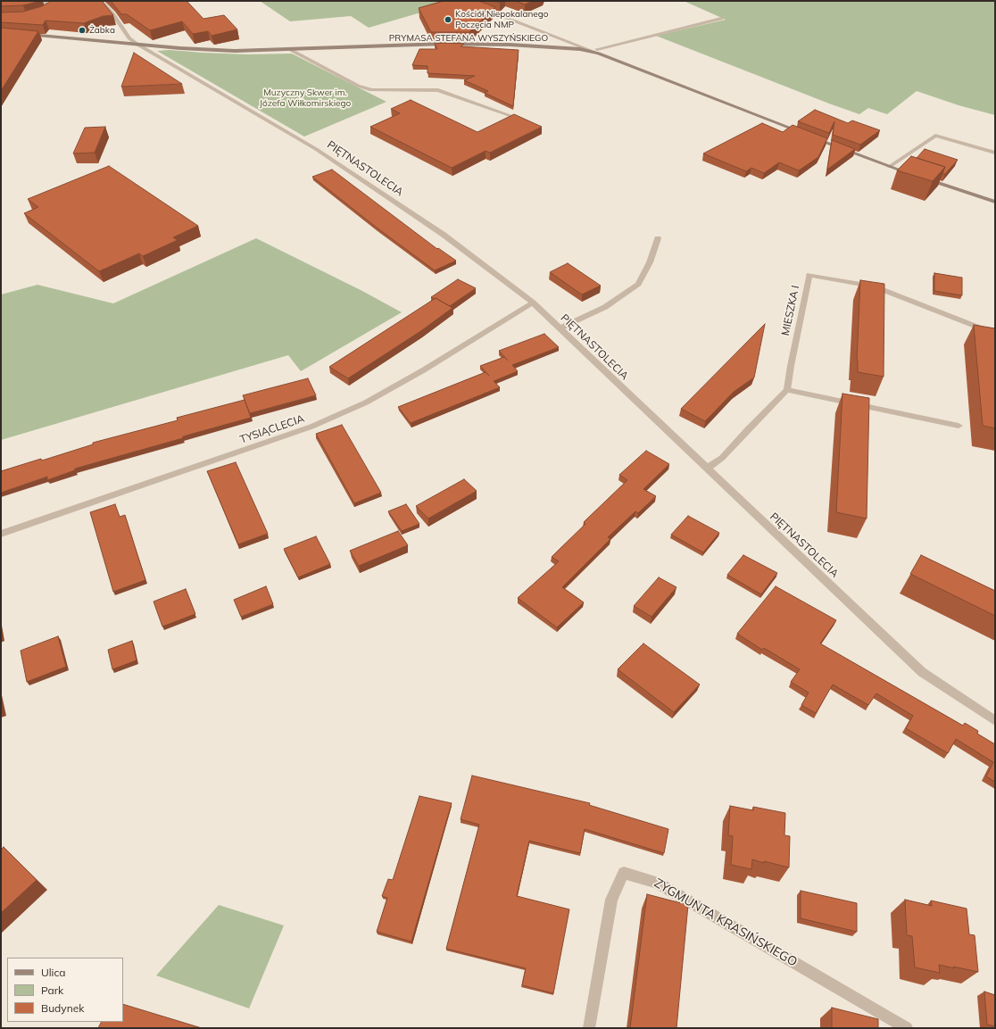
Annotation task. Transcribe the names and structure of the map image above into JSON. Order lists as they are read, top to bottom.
{
  "streets": {
    "street": [
      "PRYMASA STEFANA WYSZYŃSKIEGO",
      "PIĘTNASTOLECIA",
      "MIESZKA I",
      "TYSIĄCLECIA",
      "ZYGMUNTA KRASIŃSKIEGO"
    ]
  },
  "crossings": [
    ["PRYMASA STEFANA WYSZYŃSKIEGO", "PIĘTNASTOLECIA"],
    ["PIĘTNASTOLECIA", "TYSIĄCLECIA"]
  ],
  "parks": ["Muzyczny Skwer im. Józefa Wiłkomirskiego"],
  "places": ["Kościół Niepokalanego Poczęcia NMP", "Żabka"],
  "legend": ["Ulica", "Park", "Budynek"]
}
